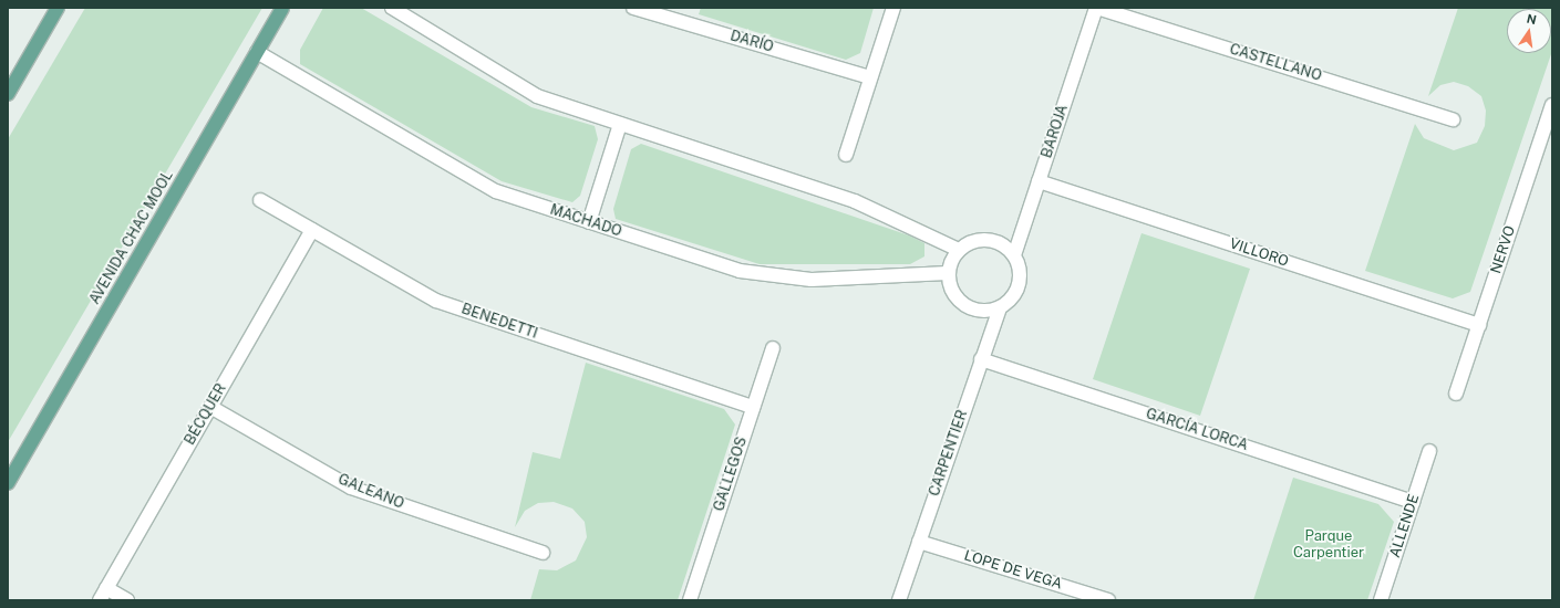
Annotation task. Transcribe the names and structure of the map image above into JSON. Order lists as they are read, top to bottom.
{
  "streets": {
    "main road": ["AVENIDA CHAC MOOL"],
    "street": [
      "DARÍO",
      "CASTELLANO",
      "BAROJA",
      "MACHADO",
      "NERVO",
      "VILLORO",
      "BENEDETTI",
      "BÉCQUER",
      "GARCÍA LORCA",
      "CARPENTIER",
      "GALLEGOS",
      "GALEANO",
      "ALLENDE",
      "LOPE DE VEGA"
    ]
  },
  "crossings": [
    ["CASTELLANO", "BAROJA"],
    ["BAROJA", "MACHADO"],
    ["BAROJA", "VILLORO"],
    ["BAROJA", "CARPENTIER"],
    ["MACHADO", "AVENIDA CHAC MOOL"],
    ["MACHADO", "CARPENTIER"],
    ["NERVO", "VILLORO"],
    ["BENEDETTI", "BÉCQUER"],
    ["BENEDETTI", "GALLEGOS"],
    ["BÉCQUER", "GALEANO"],
    ["GARCÍA LORCA", "CARPENTIER"],
    ["GARCÍA LORCA", "ALLENDE"],
    ["CARPENTIER", "LOPE DE VEGA"]
  ],
  "parks": ["Parque Carpentier"],
  "north": "top"
}
